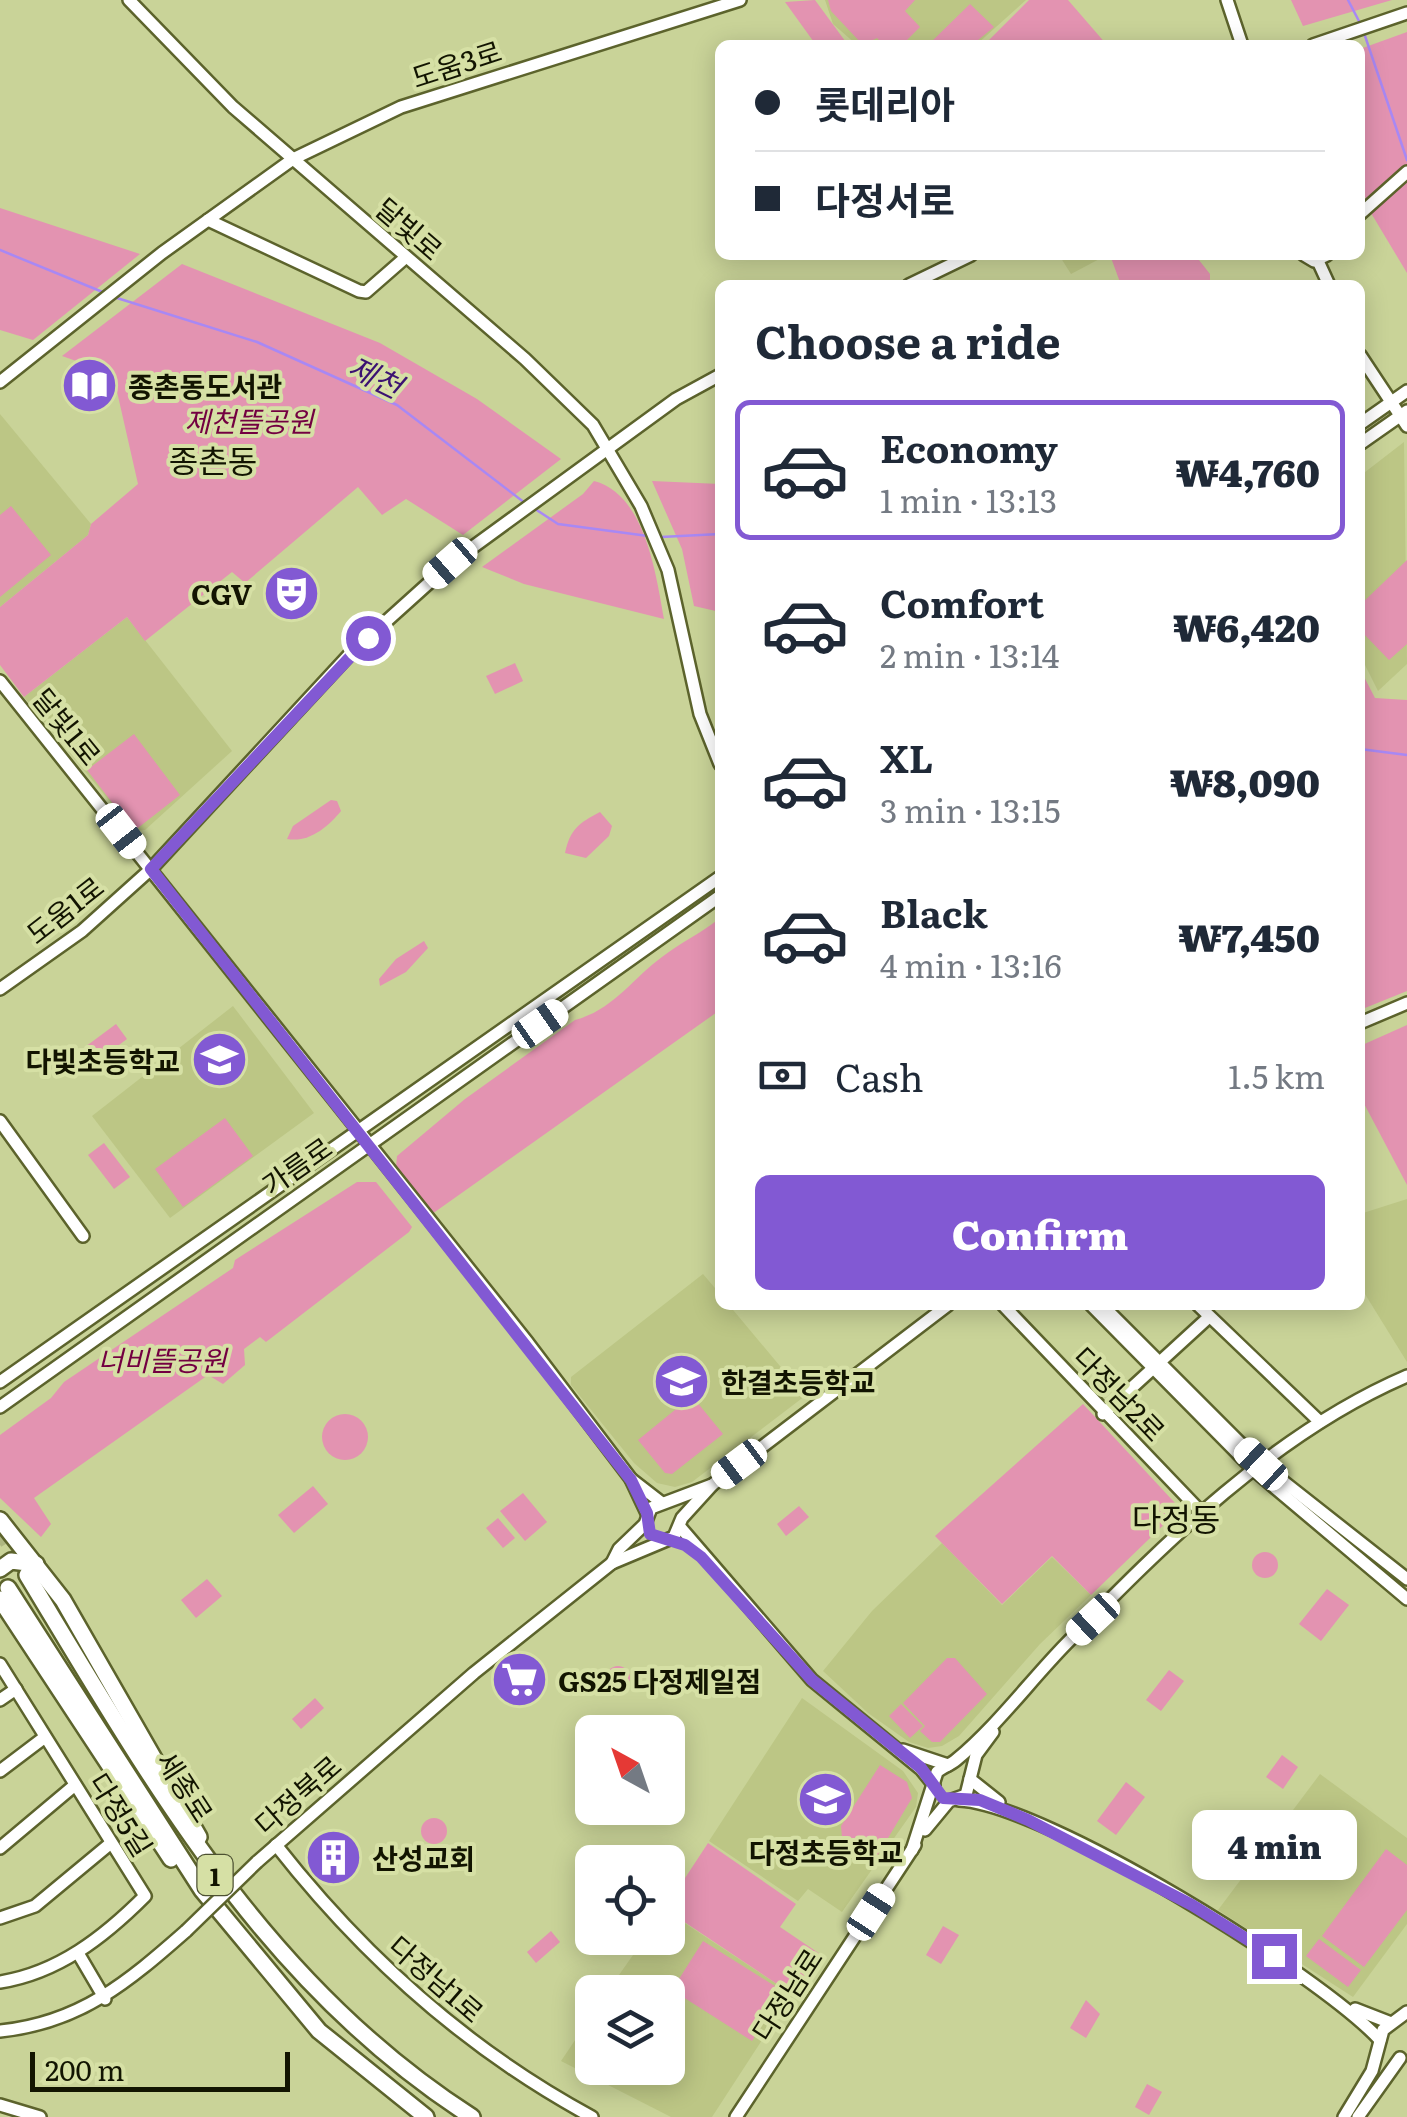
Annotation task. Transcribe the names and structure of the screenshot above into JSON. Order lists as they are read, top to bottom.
{
  "streets": {
    "highway": ["1"],
    "street": [
      "도움3로",
      "달빛로",
      "달빛1로",
      "도움1로",
      "가름로",
      "다정남2로",
      "다정북로",
      "다정5길",
      "다정남1로",
      "다정남로"
    ]
  },
  "crossings": [
    ["도움3로", "달빛로"],
    ["달빛로", "도움1로"],
    ["달빛1로", "도움1로"],
    ["달빛1로", "가름로"],
    ["다정북로", "다정남1로"]
  ],
  "districts": ["종촌동", "다정동"],
  "water": ["제천"],
  "parks": ["제천뜰공원", "너비뜰공원"],
  "places": {
    "library": ["종촌동도서관"],
    "theatre": ["CGV"],
    "school or university": ["다빛초등학교", "한결초등학교", "다정초등학교"],
    "supermarket": ["GS25 다정제일점"],
    "building": ["산성교회"]
  },
  "scale_bar": "200 m",
  "north": "top left",
  "page": {
    "banner": ["롯데리아", "다정서로"],
    "heading": "Choose a ride",
    "list": [
      {
        "name": "Economy",
        "note": "1 min · 13:13",
        "value": "₩4,760"
      },
      {
        "name": "Comfort",
        "note": "2 min · 13:14",
        "value": "₩6,420"
      },
      {
        "name": "XL",
        "note": "3 min · 13:15",
        "value": "₩8,090"
      },
      {
        "name": "Black",
        "note": "4 min · 13:16",
        "value": "₩7,450"
      }
    ],
    "pay": ["Cash", "1.5 km"],
    "buttons": "Confirm",
    "bubble": "4 min",
    "scale": "200 m"
  }
}
